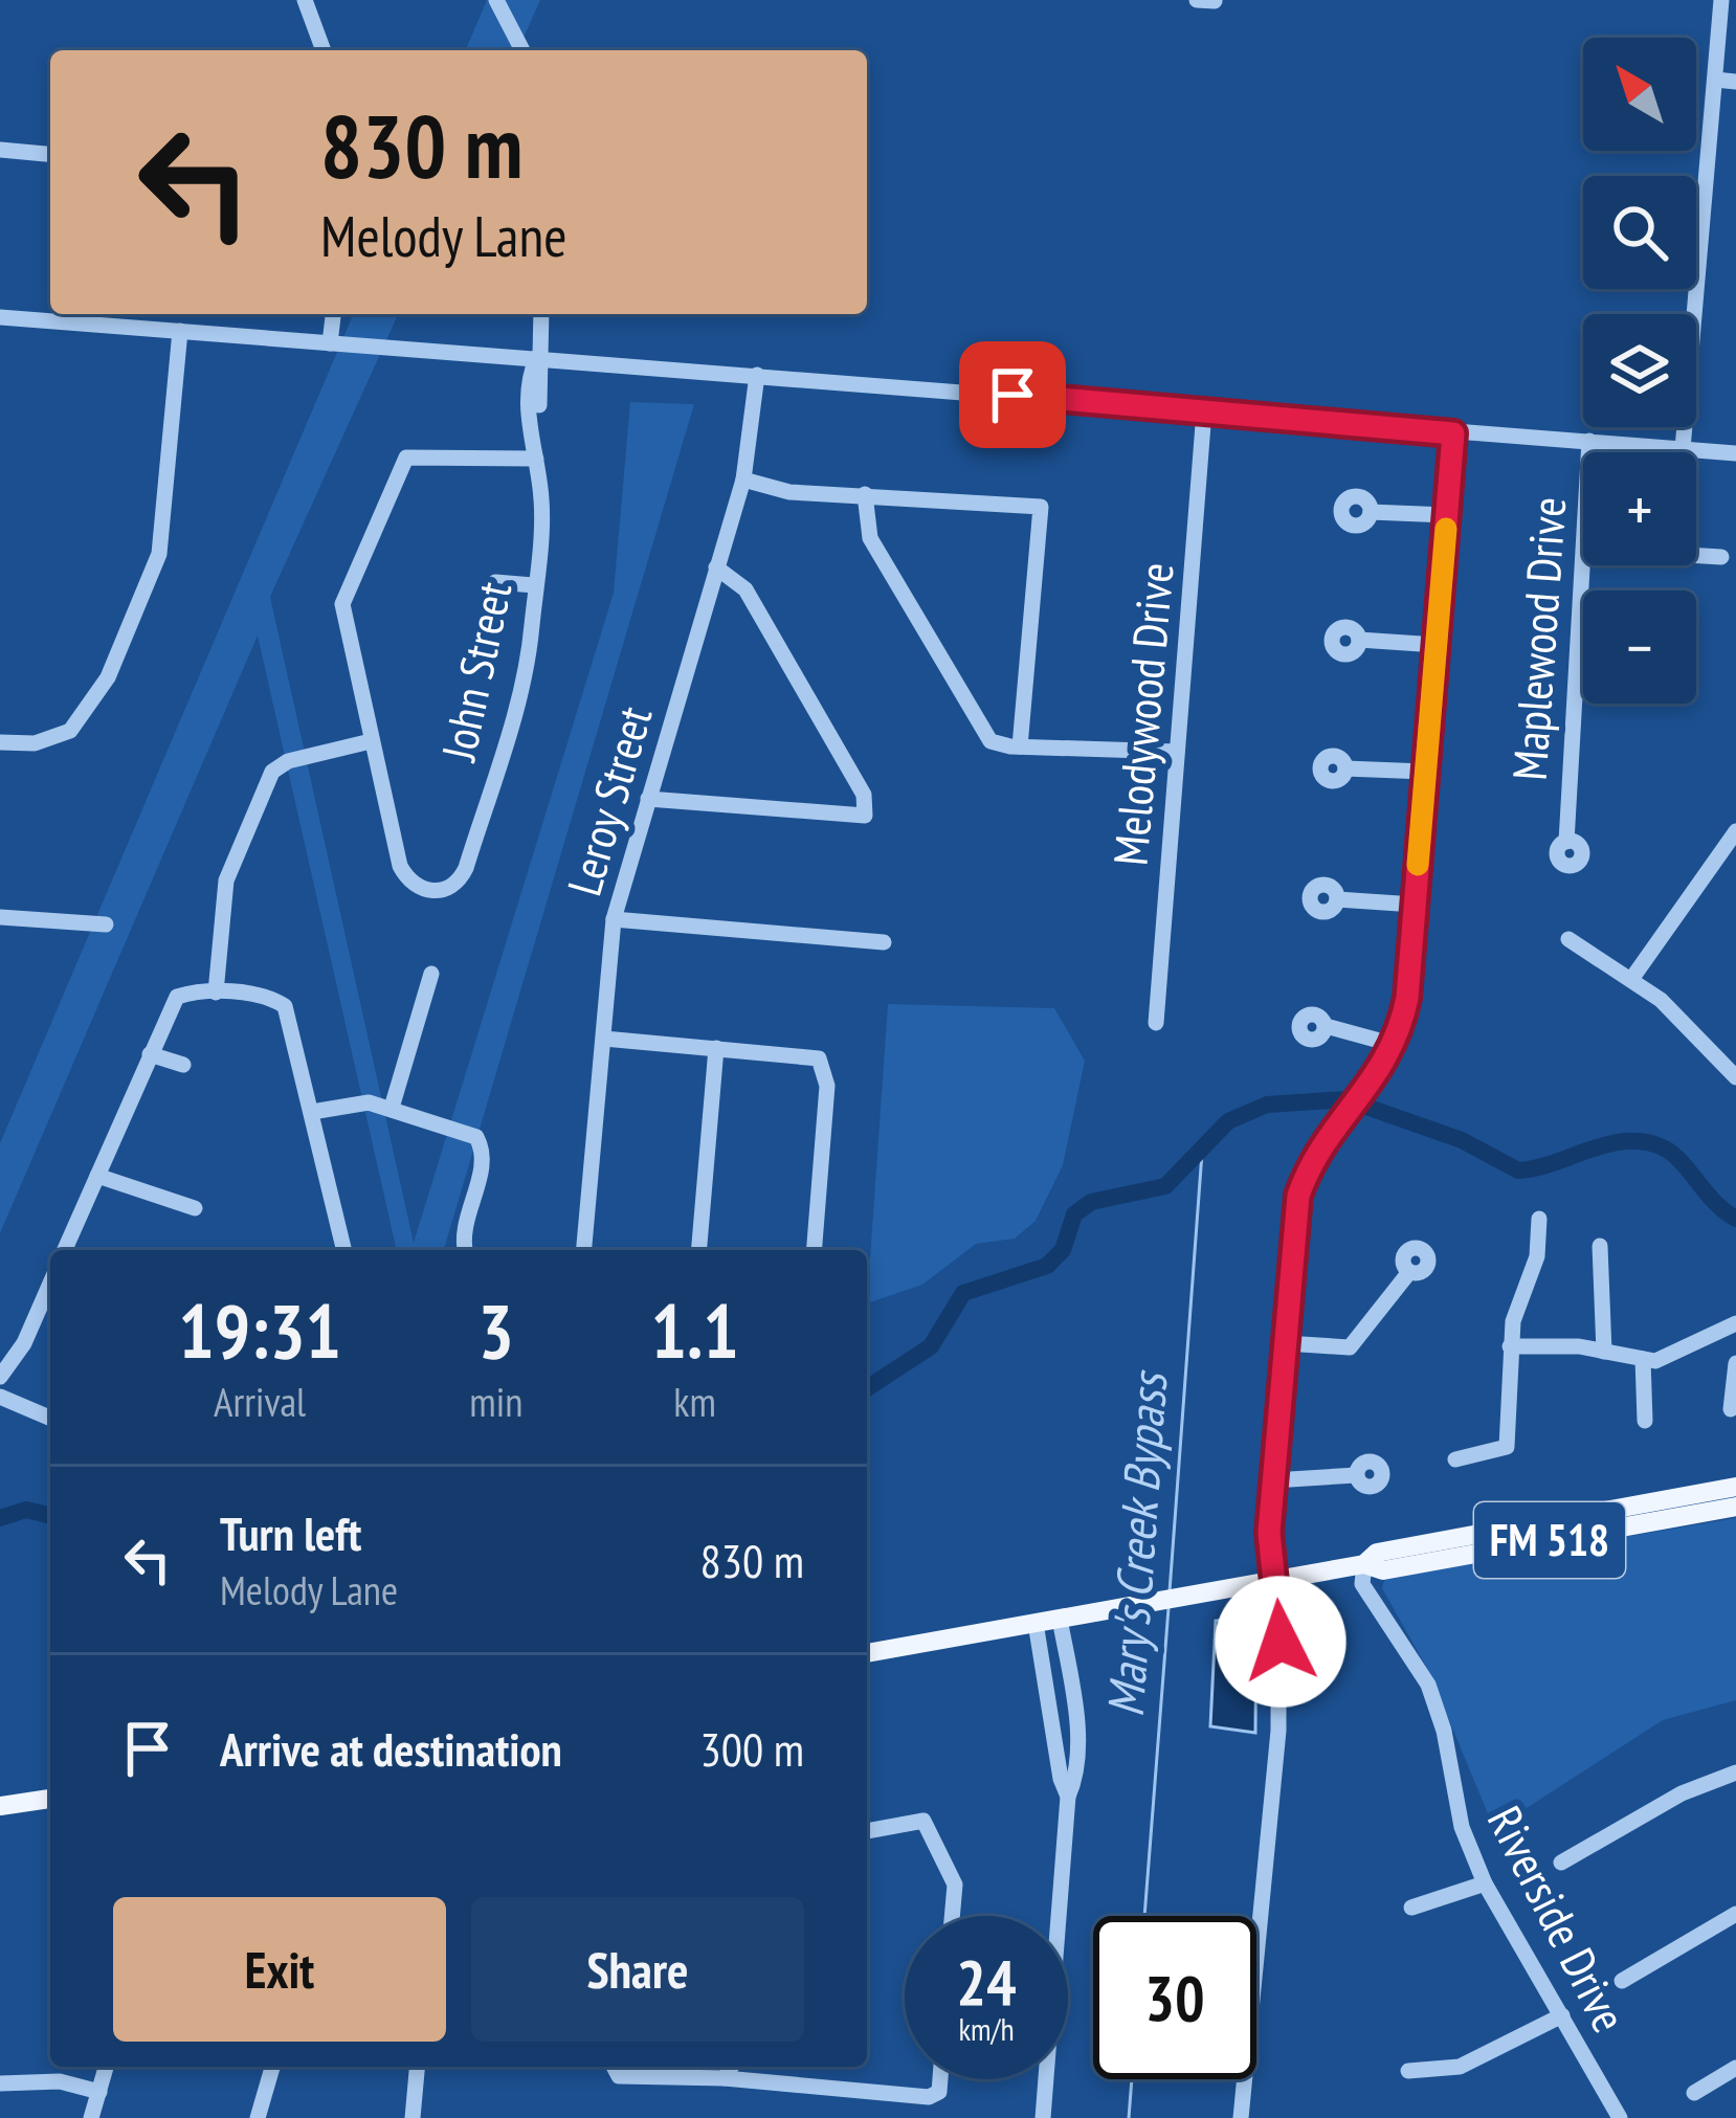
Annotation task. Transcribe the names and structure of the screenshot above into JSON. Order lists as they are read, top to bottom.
{
  "streets": {
    "main road": ["FM 518"],
    "street": [
      "Maplewood Drive",
      "John Street",
      "Melodywood Drive",
      "Leroy Street",
      "Riverside Drive"
    ]
  },
  "crossings": [
    ["FM 518", "Riverside Drive"]
  ],
  "water": ["Mary's Creek Bypass"],
  "north": "top left",
  "page": {
    "map_buttons": ["+", "−"],
    "turn": ["830 m", "Melody Lane"],
    "eta": [
      "19:31",
      "Arrival",
      "3",
      "min",
      "1.1",
      "km"
    ],
    "list": [
      {
        "name": "Turn left",
        "note": "Melody Lane",
        "value": "830 m"
      },
      {
        "name": "Arrive at destination",
        "value": "300 m"
      }
    ],
    "buttons": ["Exit", "Share"],
    "speed": "24 km/h",
    "limit": "30"
  }
}
